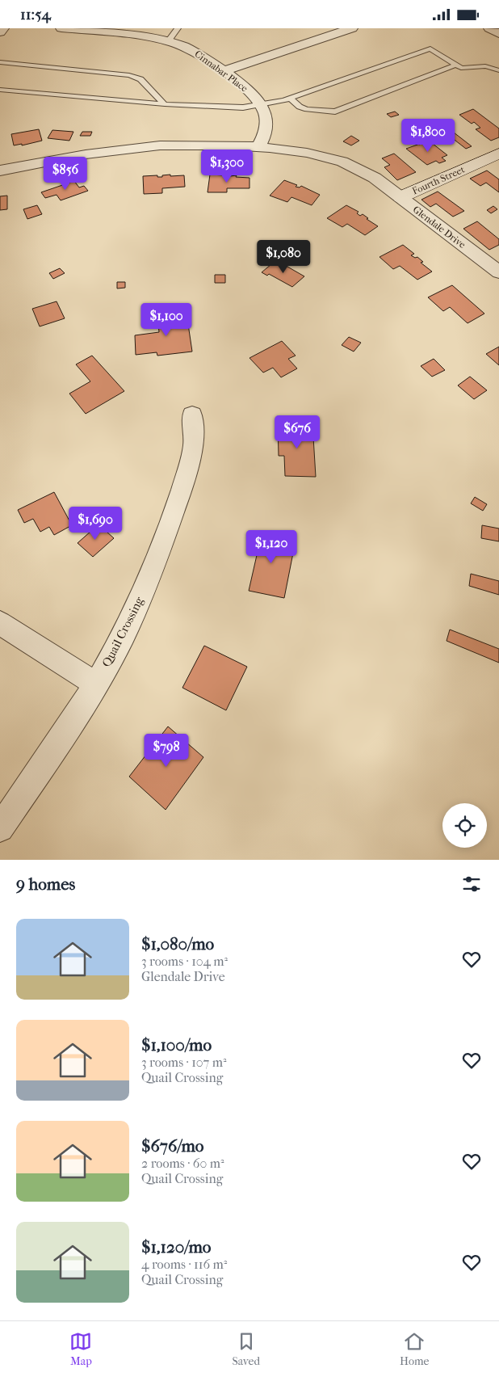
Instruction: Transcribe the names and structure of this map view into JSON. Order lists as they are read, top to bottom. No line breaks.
{"streets":{"street":["Cinnabar Place","Fourth Street","Glendale Drive","Quail Crossing"]},"crossings":[["Cinnabar Place","Glendale Drive"],["Fourth Street","Glendale Drive"]],"page":{"status":"11:54","price":["$1,800","$1,300","$856","$1,080","$1,100","$676","$1,690","$1,120","$798"],"heading":"9 homes","list":[{"name":"$1,080/mo","note":"3 rooms · 104 m² · Glendale Drive"},{"name":"$1,100/mo","note":"3 rooms · 107 m² · Quail Crossing"},{"name":"$676/mo","note":"2 rooms · 60 m² · Quail Crossing"},{"name":"$1,120/mo","note":"4 rooms · 116 m² · Quail Crossing"}],"tabs":["Map","Saved","Home"]}}
